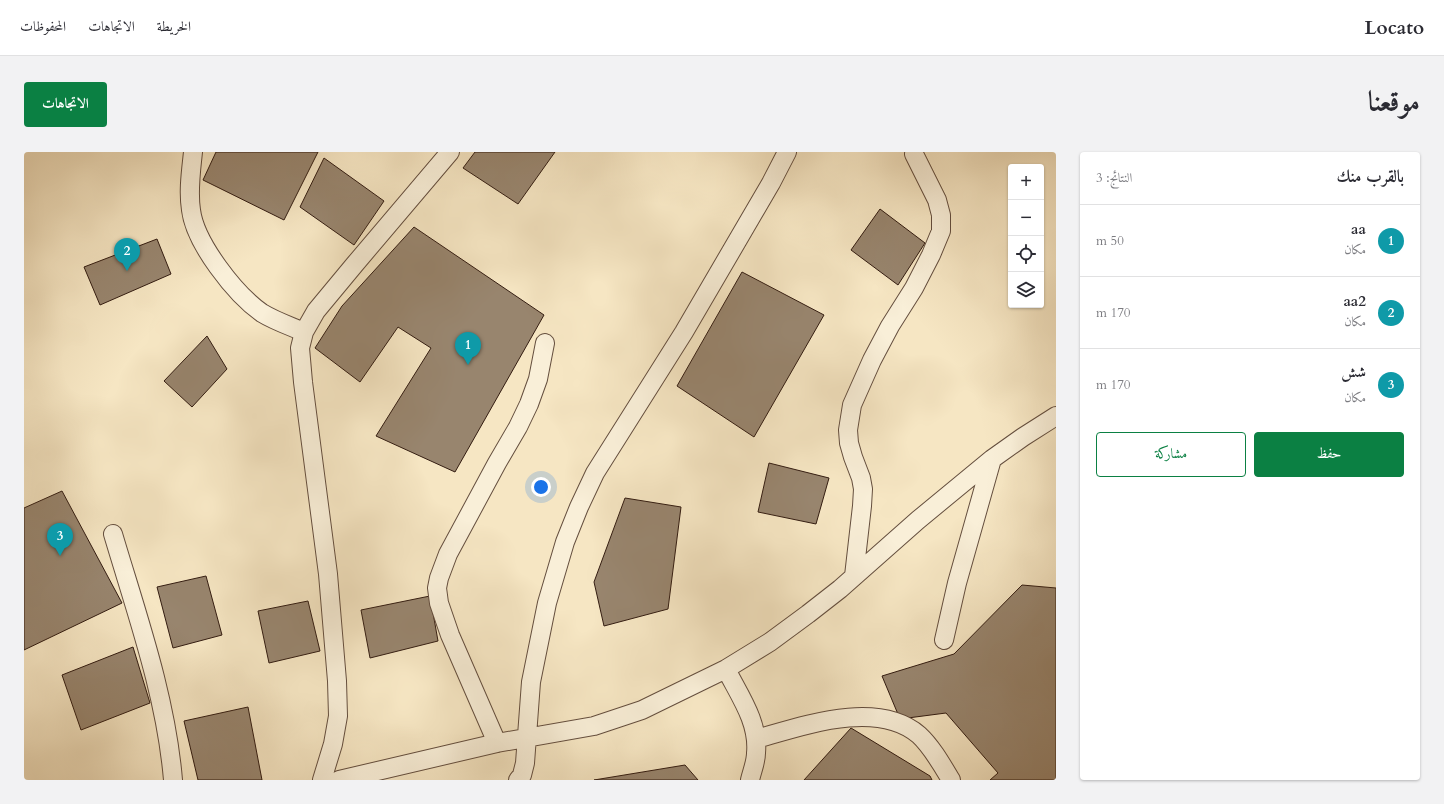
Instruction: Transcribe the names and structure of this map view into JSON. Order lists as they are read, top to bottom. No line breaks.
{"page":{"header":"Locato","nav":["الخريطة","الاتجاهات","المحفوظات"],"title":"موقعنا","buttons":["الاتجاهات",["حفظ","مشاركة"]],"heading":["بالقرب منك","النتائج: 3"],"map_buttons":["+","−"],"list":[{"mark":"1","name":"aa","note":"مكان","value":"50 m"},{"mark":"2","name":"aa2","note":"مكان","value":"170 m"},{"mark":"3","name":"شش","note":"مكان","value":"170 m"}],"pins":["2","1","3"]}}
